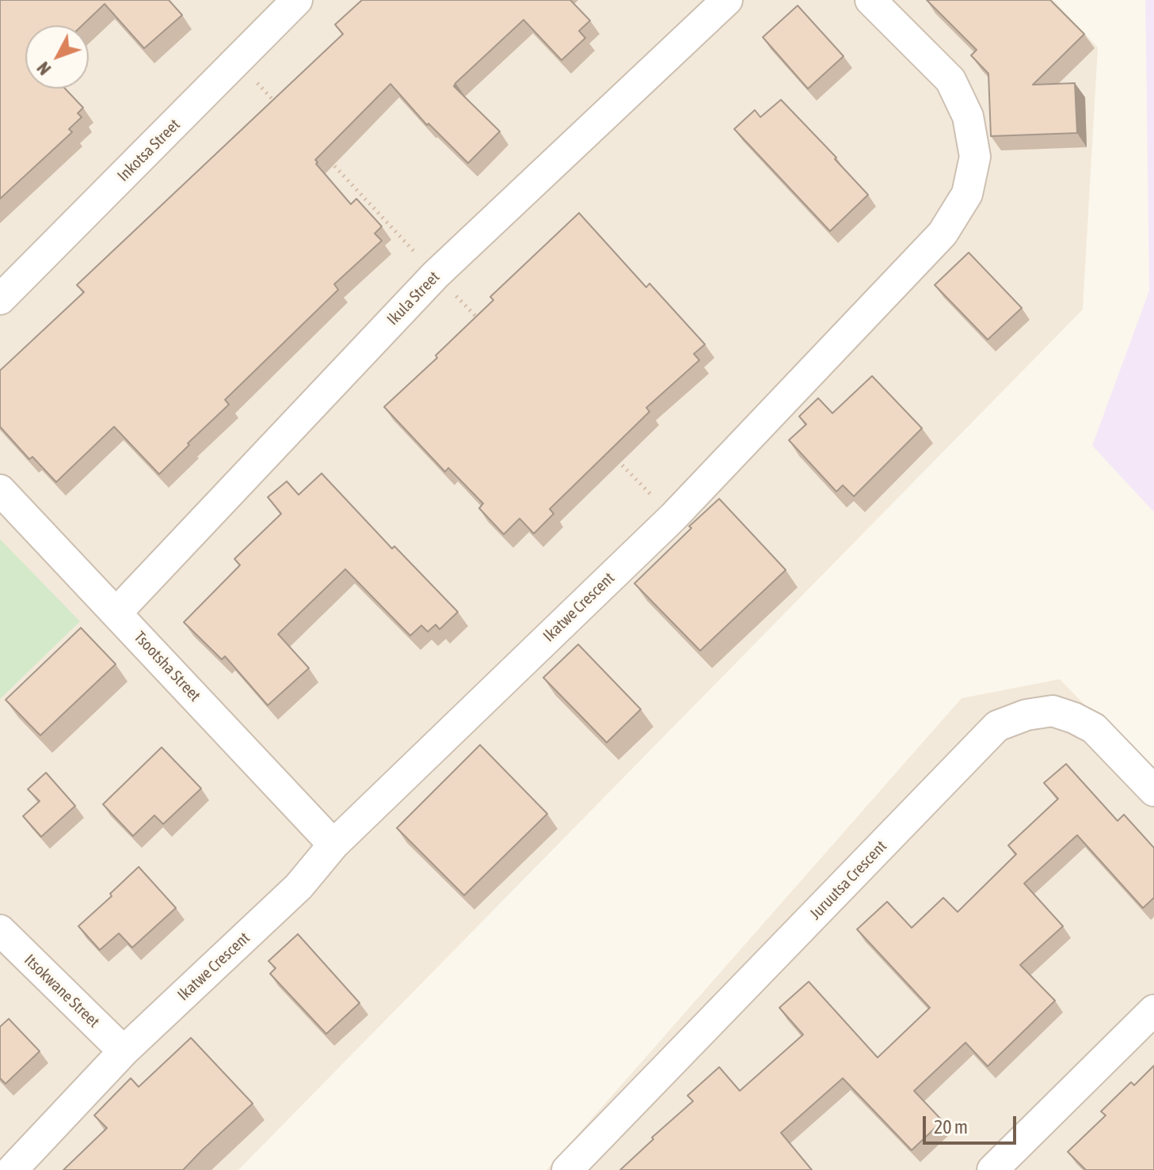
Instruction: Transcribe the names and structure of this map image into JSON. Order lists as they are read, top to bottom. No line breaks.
{"streets":{"street":["Inkotsa Street","Ikula Street","Ikatwe Crescent","Tsootsha Street","Juruutsa Crescent","Itsokwane Street"]},"crossings":[["Ikula Street","Tsootsha Street"],["Ikatwe Crescent","Tsootsha Street"],["Ikatwe Crescent","Itsokwane Street"]],"scale_bar":"20 m","north":"bottom left"}
